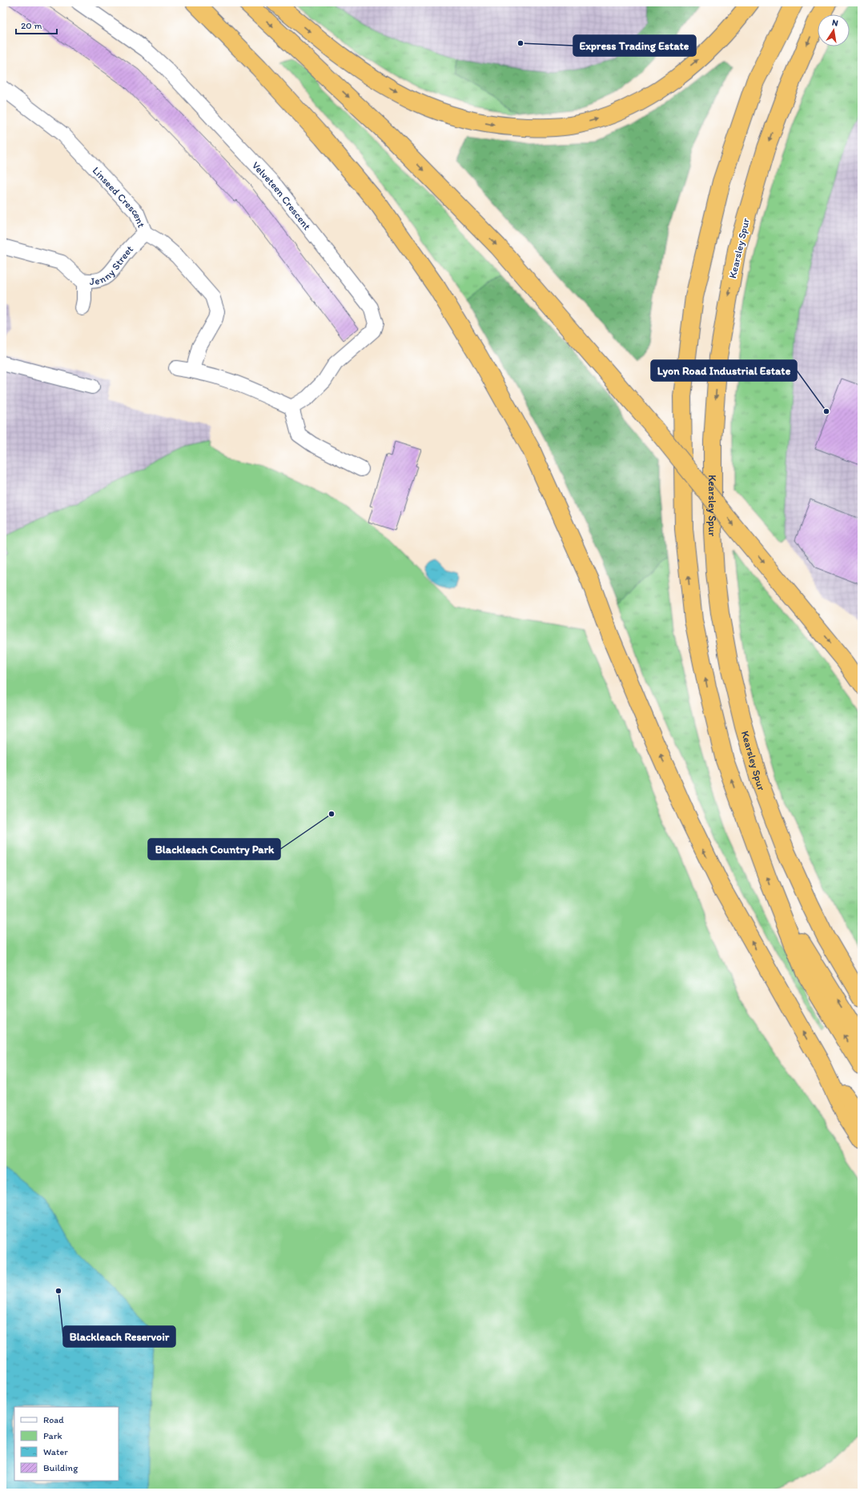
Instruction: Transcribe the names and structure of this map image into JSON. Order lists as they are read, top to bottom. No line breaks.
{"streets":{"highway":["Kearsley Spur"],"street":["Velveteen Crescent","Linseed Crescent","Jenny Street"]},"crossings":[["Linseed Crescent","Jenny Street"]],"places":["Express Trading Estate","Lyon Road Industrial Estate","Blackleach Country Park","Blackleach Reservoir"],"legend":["Road","Park","Water","Building"],"scale_bar":"20 m","north":"top"}
